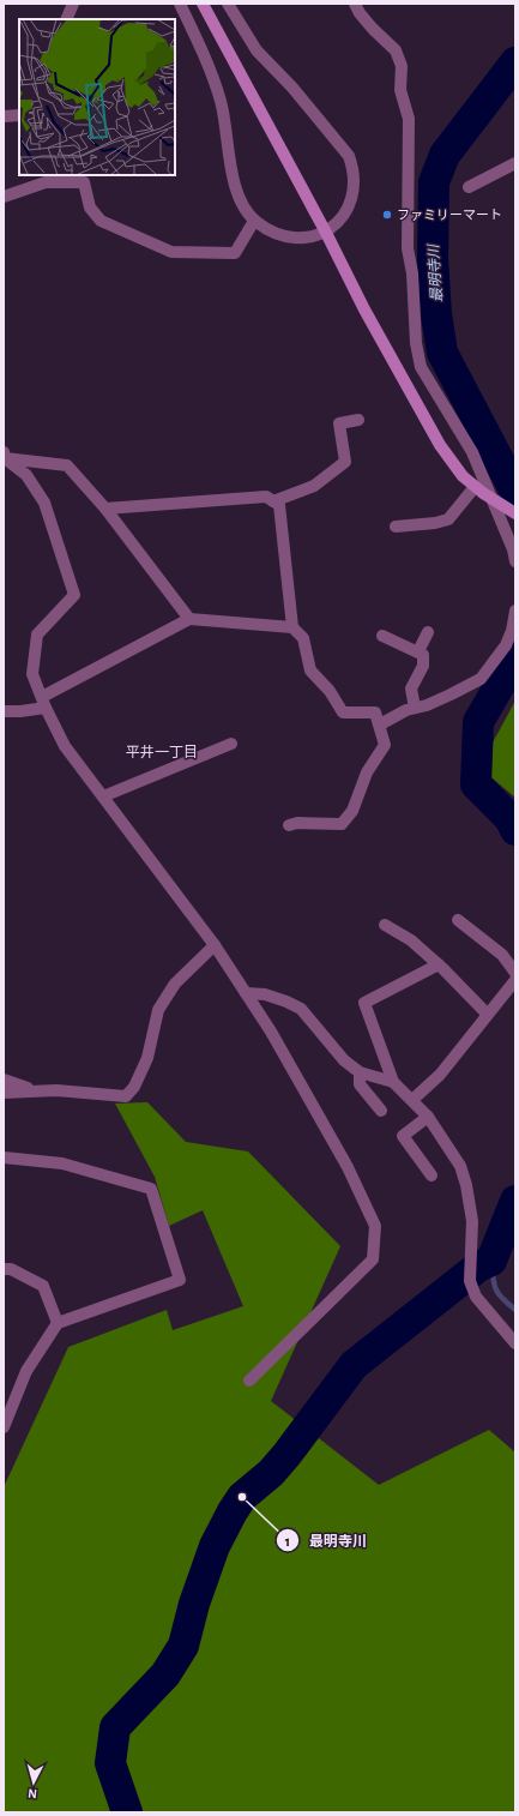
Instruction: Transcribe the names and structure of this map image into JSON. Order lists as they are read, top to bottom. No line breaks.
{"districts":["平井一丁目"],"water":["最明寺川"],"places":["ファミリーマート","最明寺川"],"north":"bottom"}
